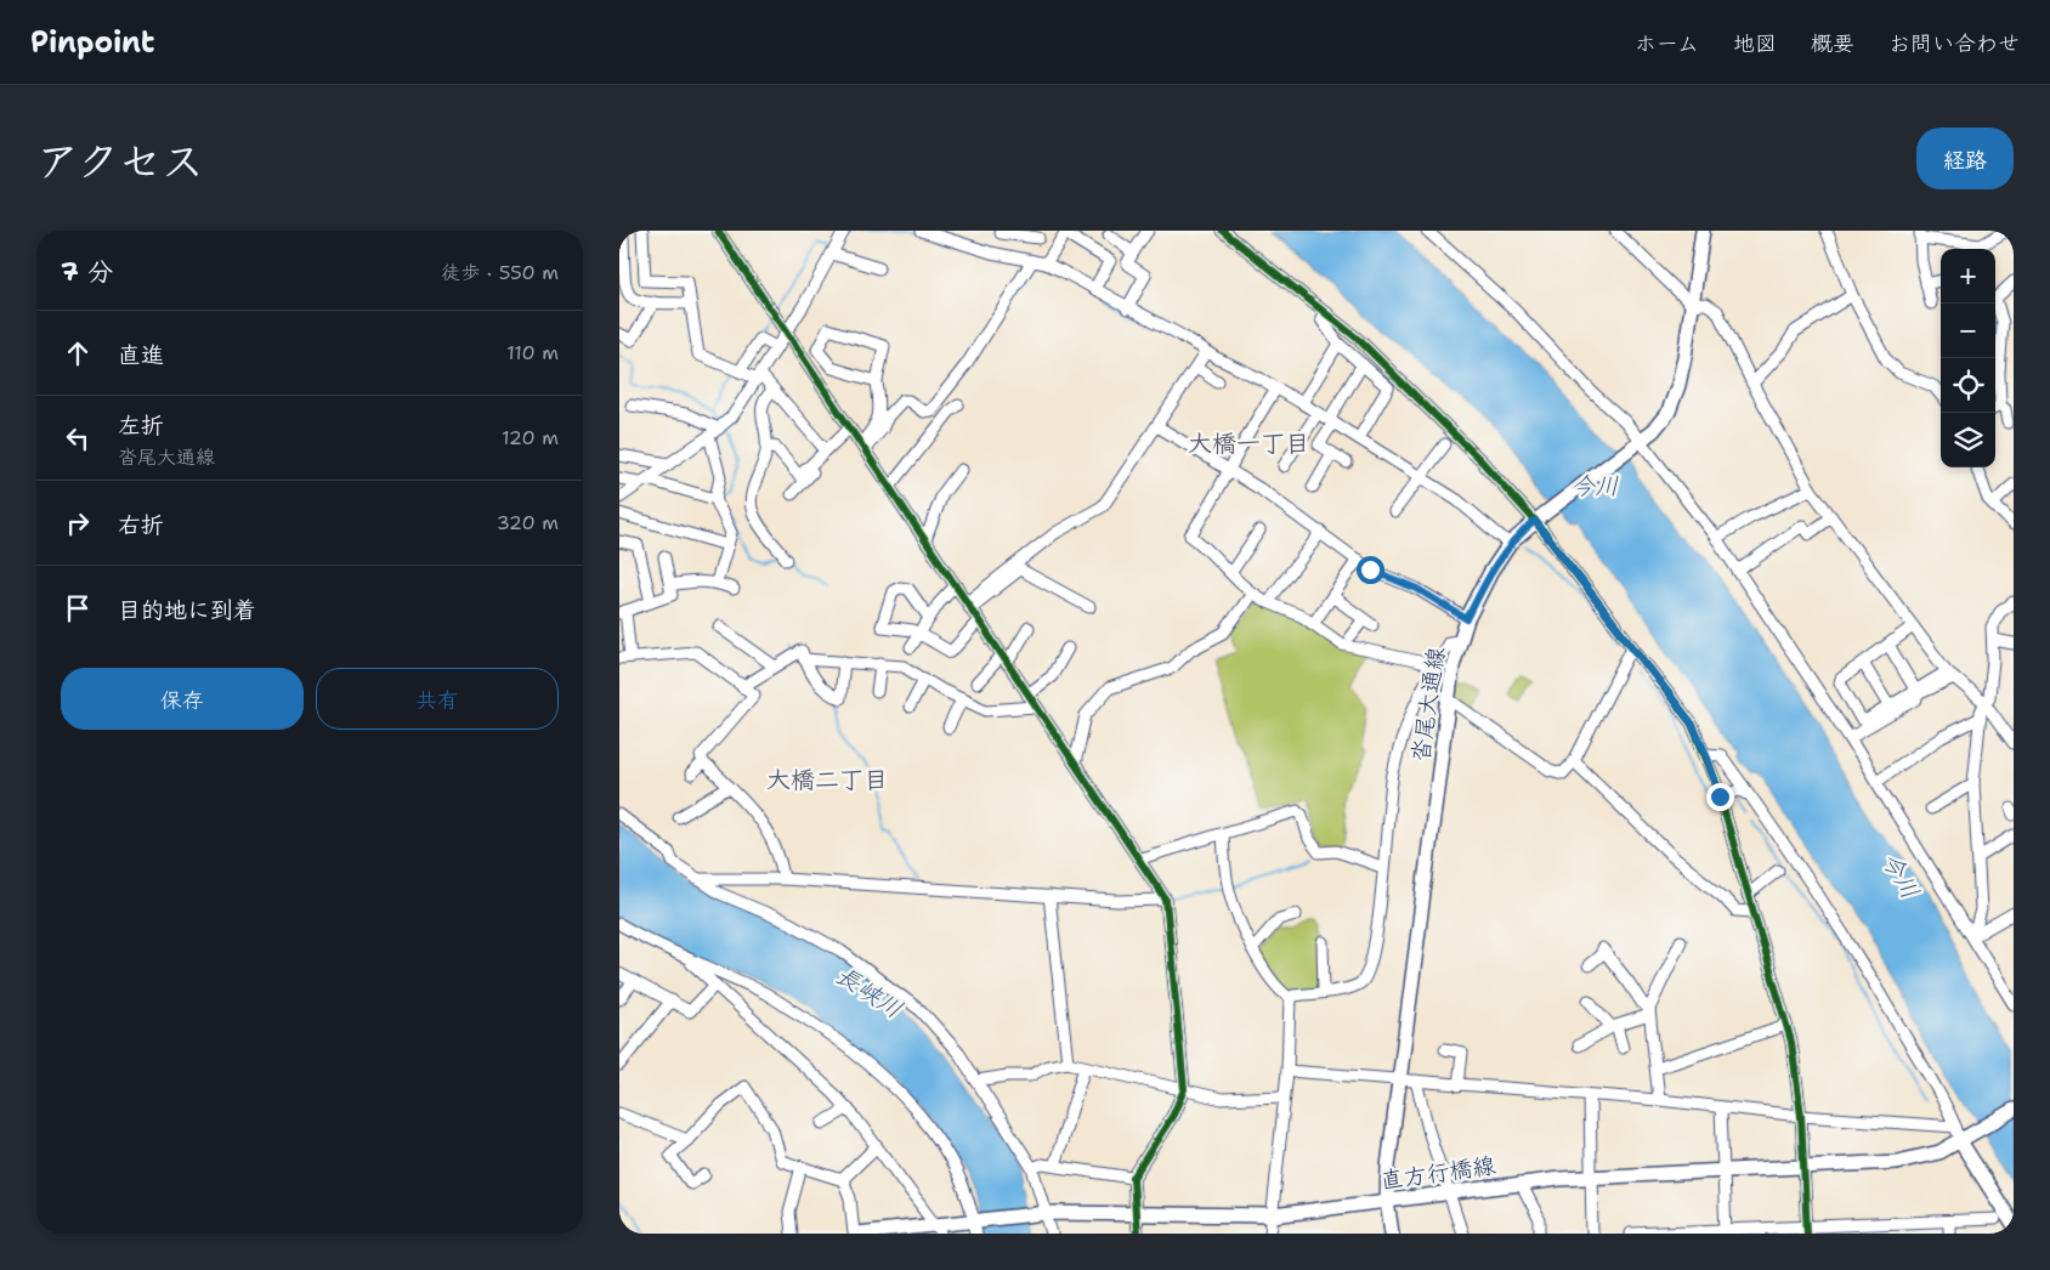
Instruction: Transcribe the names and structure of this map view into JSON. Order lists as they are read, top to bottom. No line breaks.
{"streets":{"main road":["沓尾大通線","直方行橋線"]},"crossings":[["沓尾大通線","直方行橋線"]],"districts":["大橋一丁目","大橋二丁目"],"water":["今川","長峡川"],"page":{"header":"Pinpoint","nav":["ホーム","地図","概要","お問い合わせ"],"title":"アクセス","buttons":["経路",["保存","共有"]],"heading":["7 分","徒歩 · 550 m"],"map_buttons":["+","−"],"list":[["直進","110 m"],["左折","沓尾大通線","120 m"],["右折","320 m"],"目的地に到着"]}}
